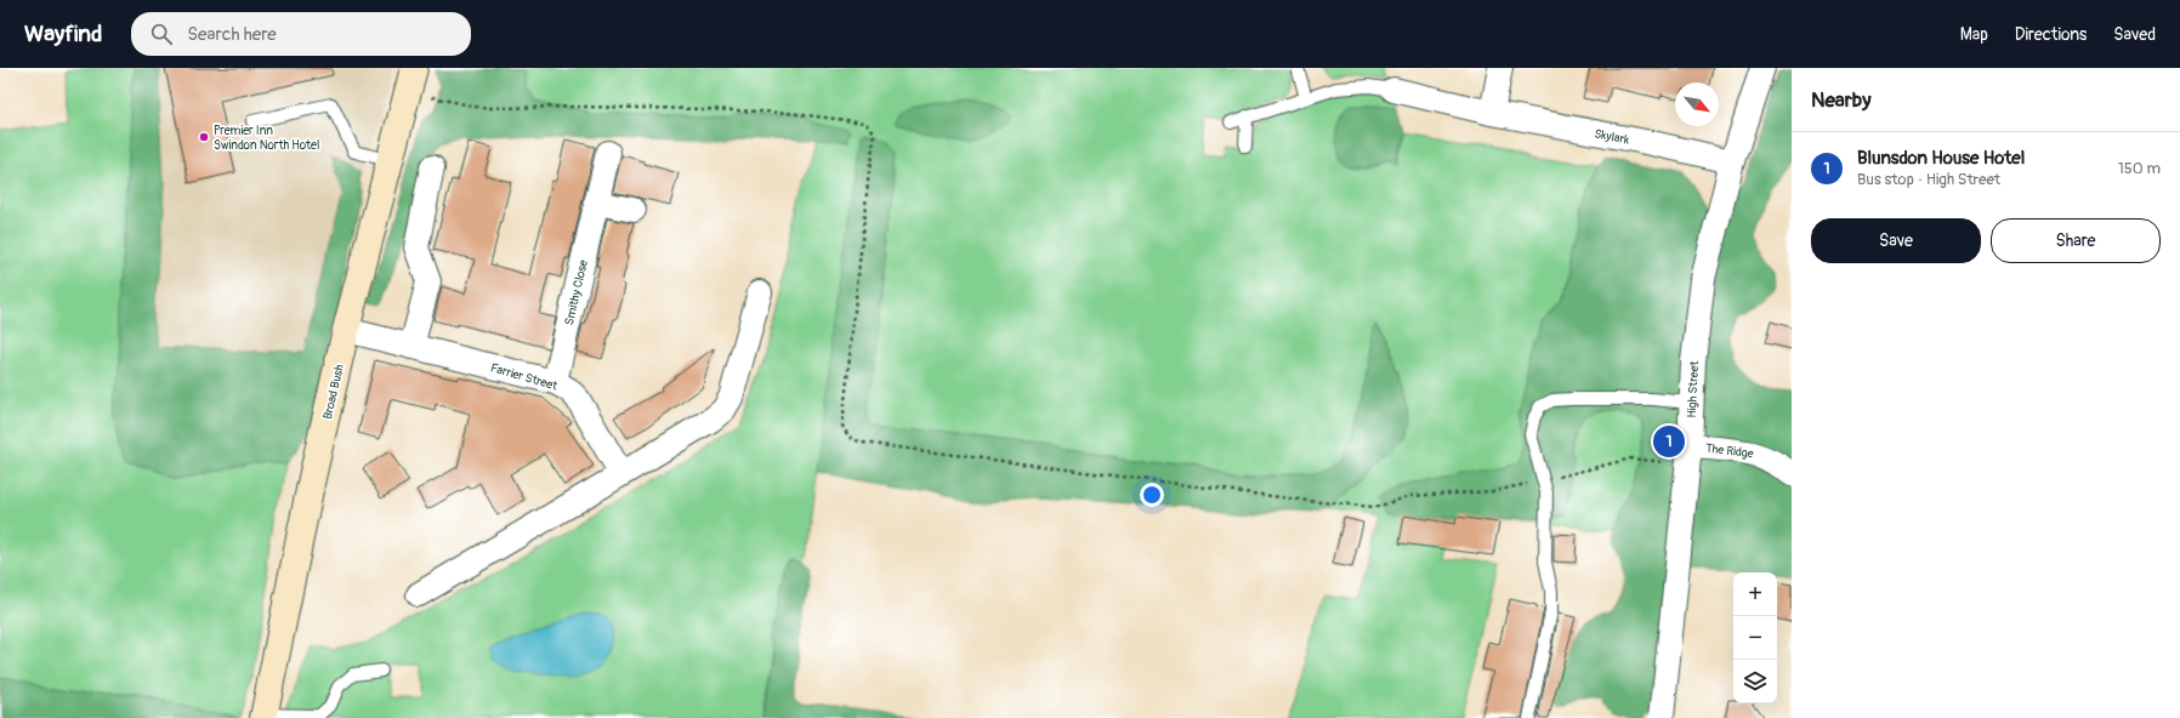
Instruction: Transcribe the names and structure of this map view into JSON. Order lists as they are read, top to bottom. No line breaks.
{"streets":{"main road":["Broad Bush"],"street":["Skylark","Smithy Close","Farrier Street","High Street","The Ridge"]},"crossings":[["Skylark","High Street"],["Smithy Close","Farrier Street"],["Farrier Street","Broad Bush"],["High Street","The Ridge"]],"places":["Premier Inn Swindon North Hotel"],"north":"bottom right","page":{"header":"Wayfind","search":"Search here","nav":["Map","Directions","Saved"],"heading":"Nearby","list":[{"mark":"1","name":"Blunsdon House Hotel","note":"Bus stop · High Street","value":"150 m"}],"buttons":["Save","Share"],"pins":"1","map_buttons":["+","−"]}}
